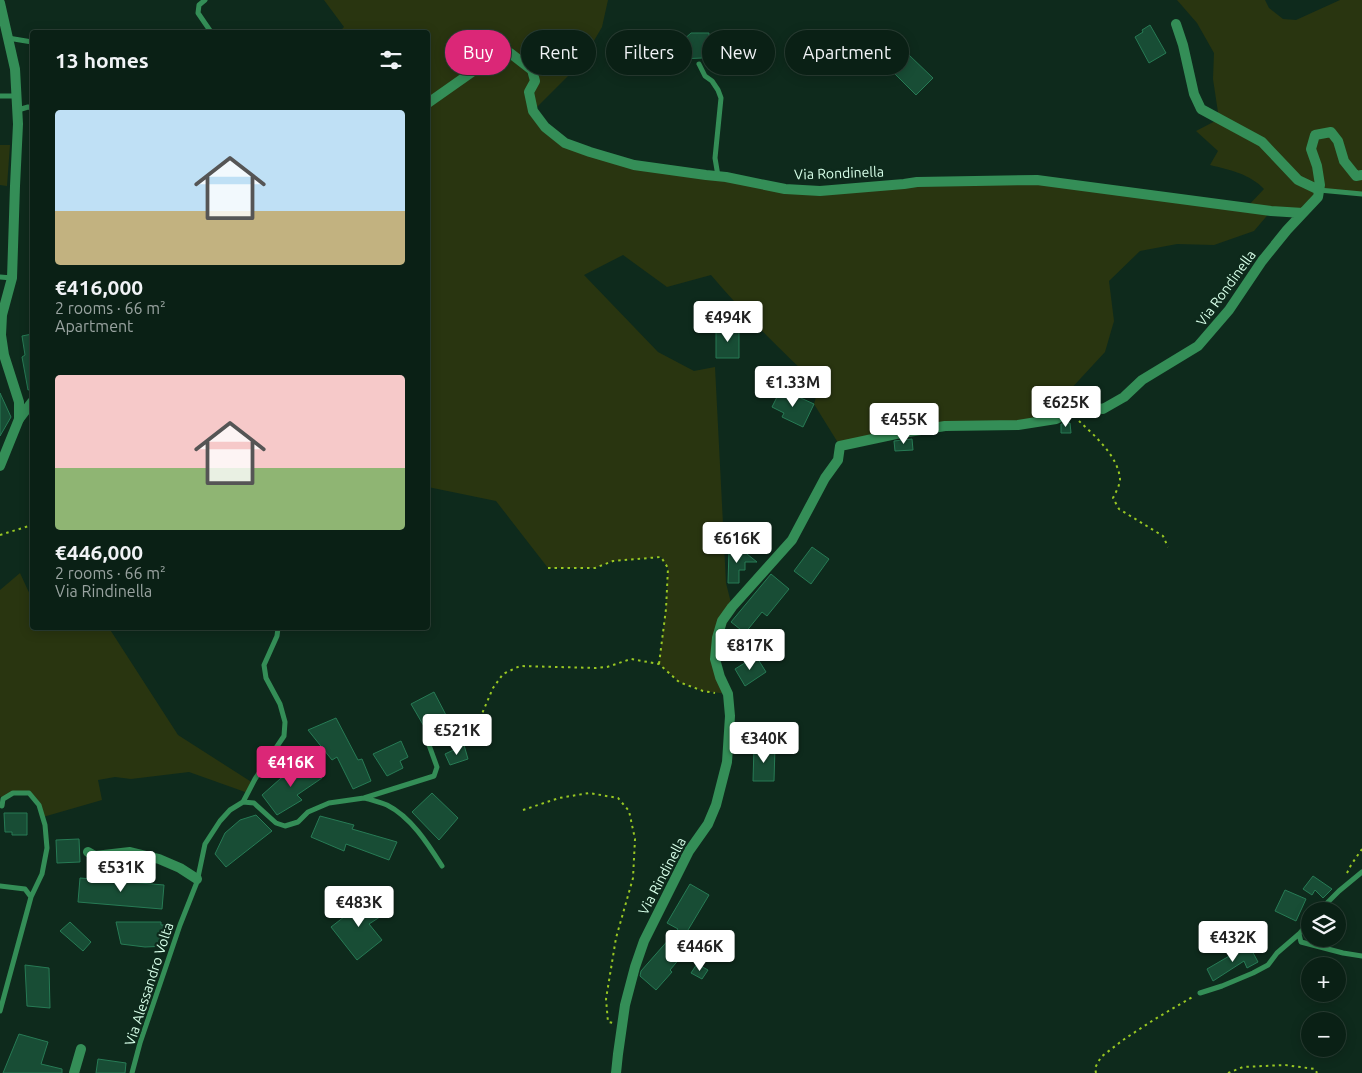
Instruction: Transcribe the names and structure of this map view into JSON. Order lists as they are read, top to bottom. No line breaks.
{"streets":{"street":["Via Rondinella","Via Rindinella"],"lane":["Via Alessandro Volta"]},"crossings":[["Via Rondinella","Via Rindinella"]],"page":{"chip":["Buy","Rent","Filters","New","Apartment"],"heading":"13 homes","list":[{"name":"€416,000","note":"2 rooms · 66 m² · Apartment"},{"name":"€446,000","note":"2 rooms · 66 m² · Via Rindinella"}],"price":["€494K","€1.33M","€625K","€455K","€616K","€817K","€521K","€340K","€416K","€531K","€483K","€432K","€446K"],"map_buttons":["+","−"]}}
